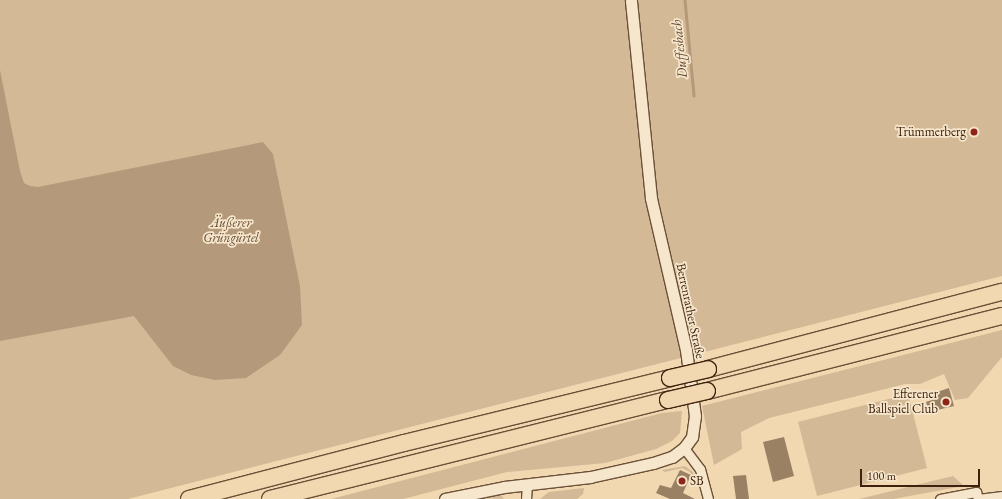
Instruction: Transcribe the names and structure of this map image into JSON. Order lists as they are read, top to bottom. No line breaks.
{"streets":{"street":["Berrenrather Straße"]},"water":["Duffesbach"],"parks":["Äußerer Grüngürtel"],"places":["Trümmerberg","Efferener Ballspiel Club","SB"],"scale_bar":"100 m"}
